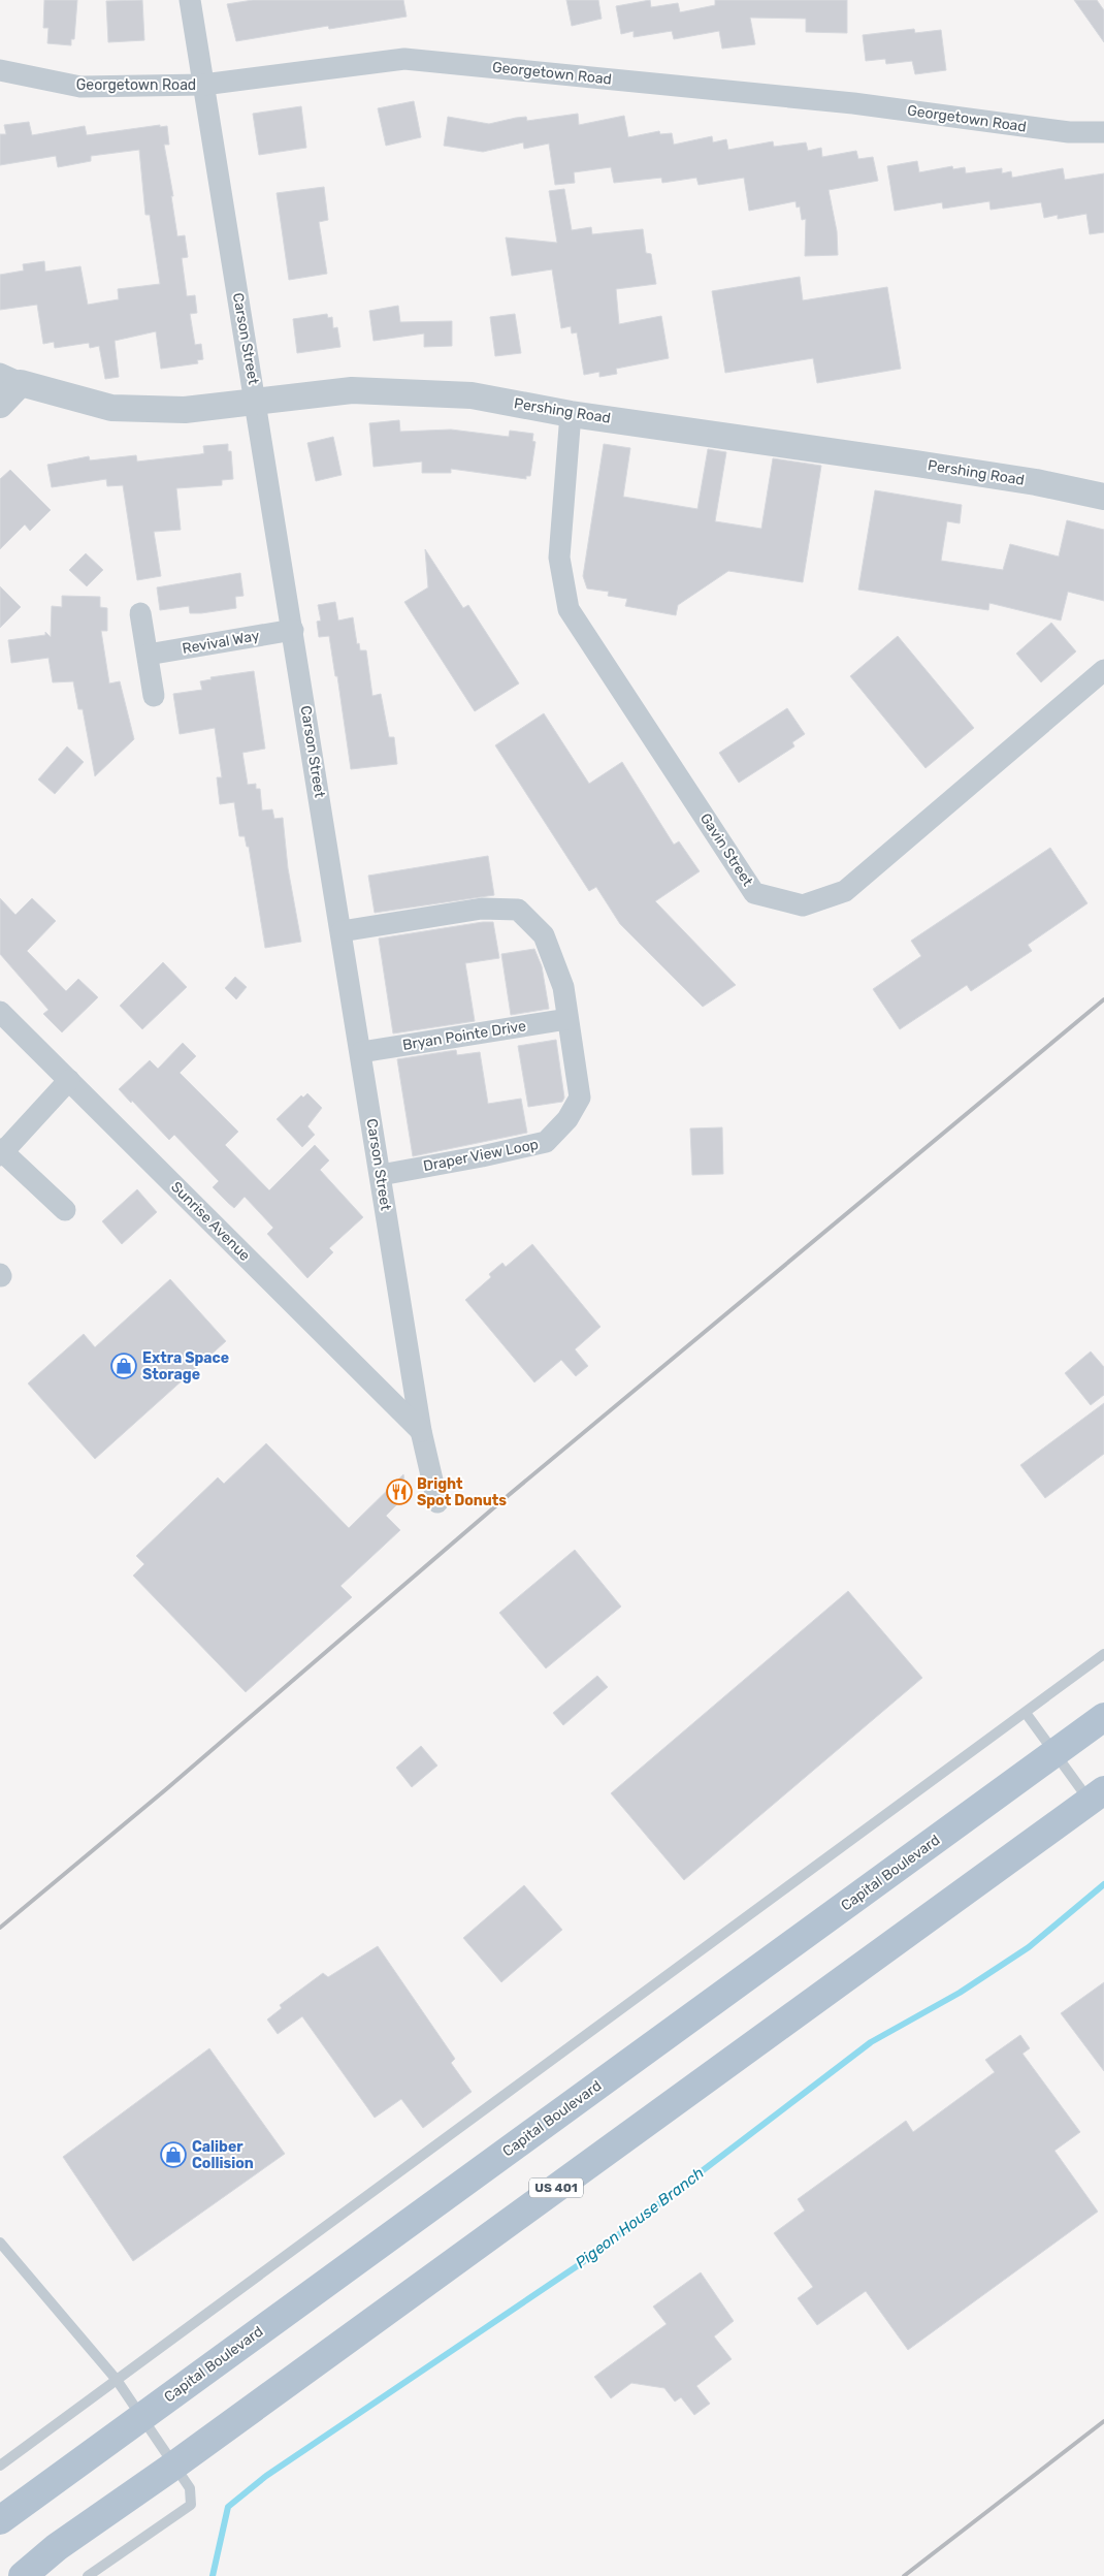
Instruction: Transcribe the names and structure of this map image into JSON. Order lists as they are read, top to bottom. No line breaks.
{"streets":{"main road":["Capital Boulevard","US 401"],"street":["Georgetown Road","Carson Street","Pershing Road","Revival Way","Gavin Street","Bryan Pointe Drive","Draper View Loop","Sunrise Avenue"]},"crossings":[["Georgetown Road","Carson Street"],["Carson Street","Pershing Road"],["Carson Street","Revival Way"],["Carson Street","Bryan Pointe Drive"],["Carson Street","Draper View Loop"],["Carson Street","Sunrise Avenue"],["Pershing Road","Gavin Street"],["Bryan Pointe Drive","Draper View Loop"]],"water":["Pigeon House Branch"],"places":{"shop":["Extra Space Storage","Caliber Collision"],"restaurant":["Bright Spot Donuts"]}}
